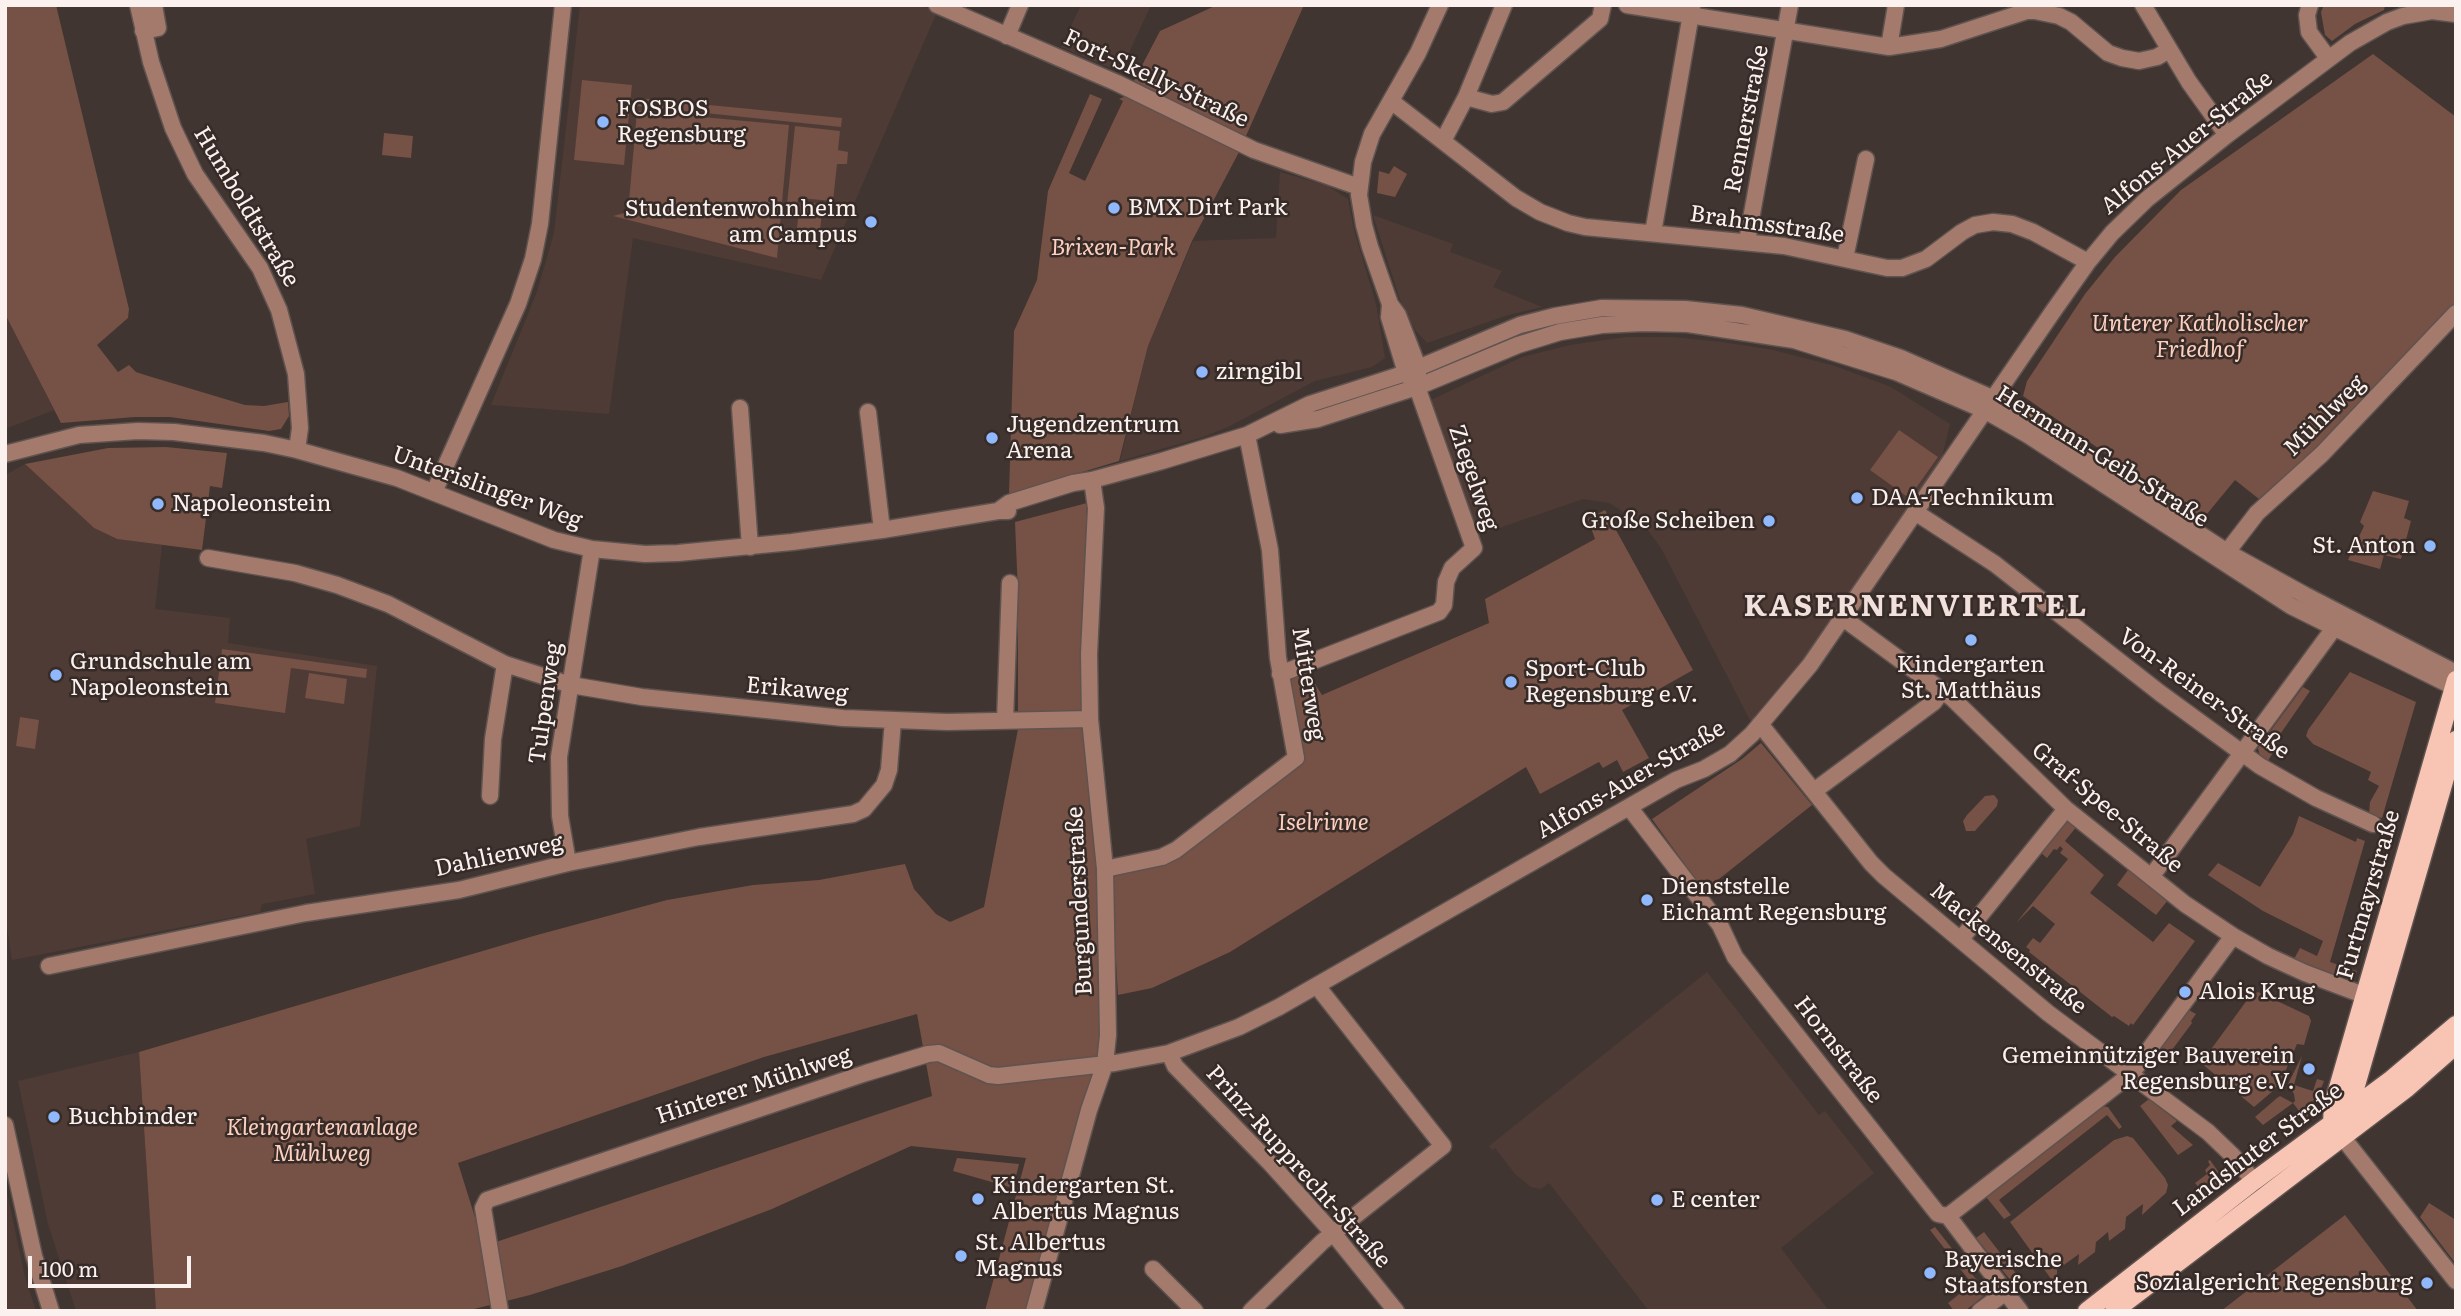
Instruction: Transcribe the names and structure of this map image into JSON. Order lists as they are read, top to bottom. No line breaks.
{"streets":{"main road":["Furtmayrstraße","Landshuter Straße"],"street":["Fort-Skelly-Straße","Rennerstraße","Alfons-Auer-Straße","Humboldtstraße","Brahmsstraße","Mühlweg","Hermann-Geib-Straße","Ziegelweg","Unterislinger Weg","Mitterweg","Erikaweg","Von-Reiner-Straße","Tulpenweg","Graf-Spee-Straße","Dahlienweg","Burgunderstraße","Mackensenstraße","Hornstraße","Hinterer Mühlweg","Prinz-Rupprecht-Straße"]},"crossings":[["Rennerstraße","Brahmsstraße"],["Alfons-Auer-Straße","Brahmsstraße"],["Alfons-Auer-Straße","Hermann-Geib-Straße"],["Alfons-Auer-Straße","Von-Reiner-Straße"],["Alfons-Auer-Straße","Graf-Spee-Straße"],["Alfons-Auer-Straße","Burgunderstraße"],["Alfons-Auer-Straße","Mackensenstraße"],["Alfons-Auer-Straße","Hornstraße"],["Alfons-Auer-Straße","Hinterer Mühlweg"],["Alfons-Auer-Straße","Prinz-Rupprecht-Straße"],["Humboldtstraße","Unterislinger Weg"],["Mühlweg","Hermann-Geib-Straße"],["Hermann-Geib-Straße","Ziegelweg"],["Hermann-Geib-Straße","Unterislinger Weg"],["Hermann-Geib-Straße","Mitterweg"],["Hermann-Geib-Straße","Furtmayrstraße"],["Hermann-Geib-Straße","Burgunderstraße"],["Ziegelweg","Mitterweg"],["Unterislinger Weg","Tulpenweg"],["Unterislinger Weg","Burgunderstraße"],["Mitterweg","Burgunderstraße"],["Erikaweg","Tulpenweg"],["Erikaweg","Dahlienweg"],["Erikaweg","Burgunderstraße"],["Tulpenweg","Dahlienweg"],["Graf-Spee-Straße","Furtmayrstraße"],["Furtmayrstraße","Landshuter Straße"],["Burgunderstraße","Hinterer Mühlweg"],["Mackensenstraße","Landshuter Straße"]],"districts":["KASERNENVIERTEL"],"parks":["Brixen-Park","Unterer Katholischer Friedhof","Iselrinne","Kleingartenanlage Mühlweg"],"places":["FOSBOS Regensburg","BMX Dirt Park","Studentenwohnheim am Campus","zirngibl","Jugendzentrum Arena","DAA-Technikum","Napoleonstein","Große Scheiben","St. Anton","Kindergarten St. Matthäus","Grundschule am Napoleonstein","Sport-Club Regensburg e.V.","Dienststelle Eichamt Regensburg","Alois Krug","Gemeinnütziger Bauverein Regensburg e.V.","Buchbinder","Kindergarten St. Albertus Magnus","E center","St. Albertus Magnus","Bayerische Staatsforsten","Sozialgericht Regensburg"],"scale_bar":"100 m"}
